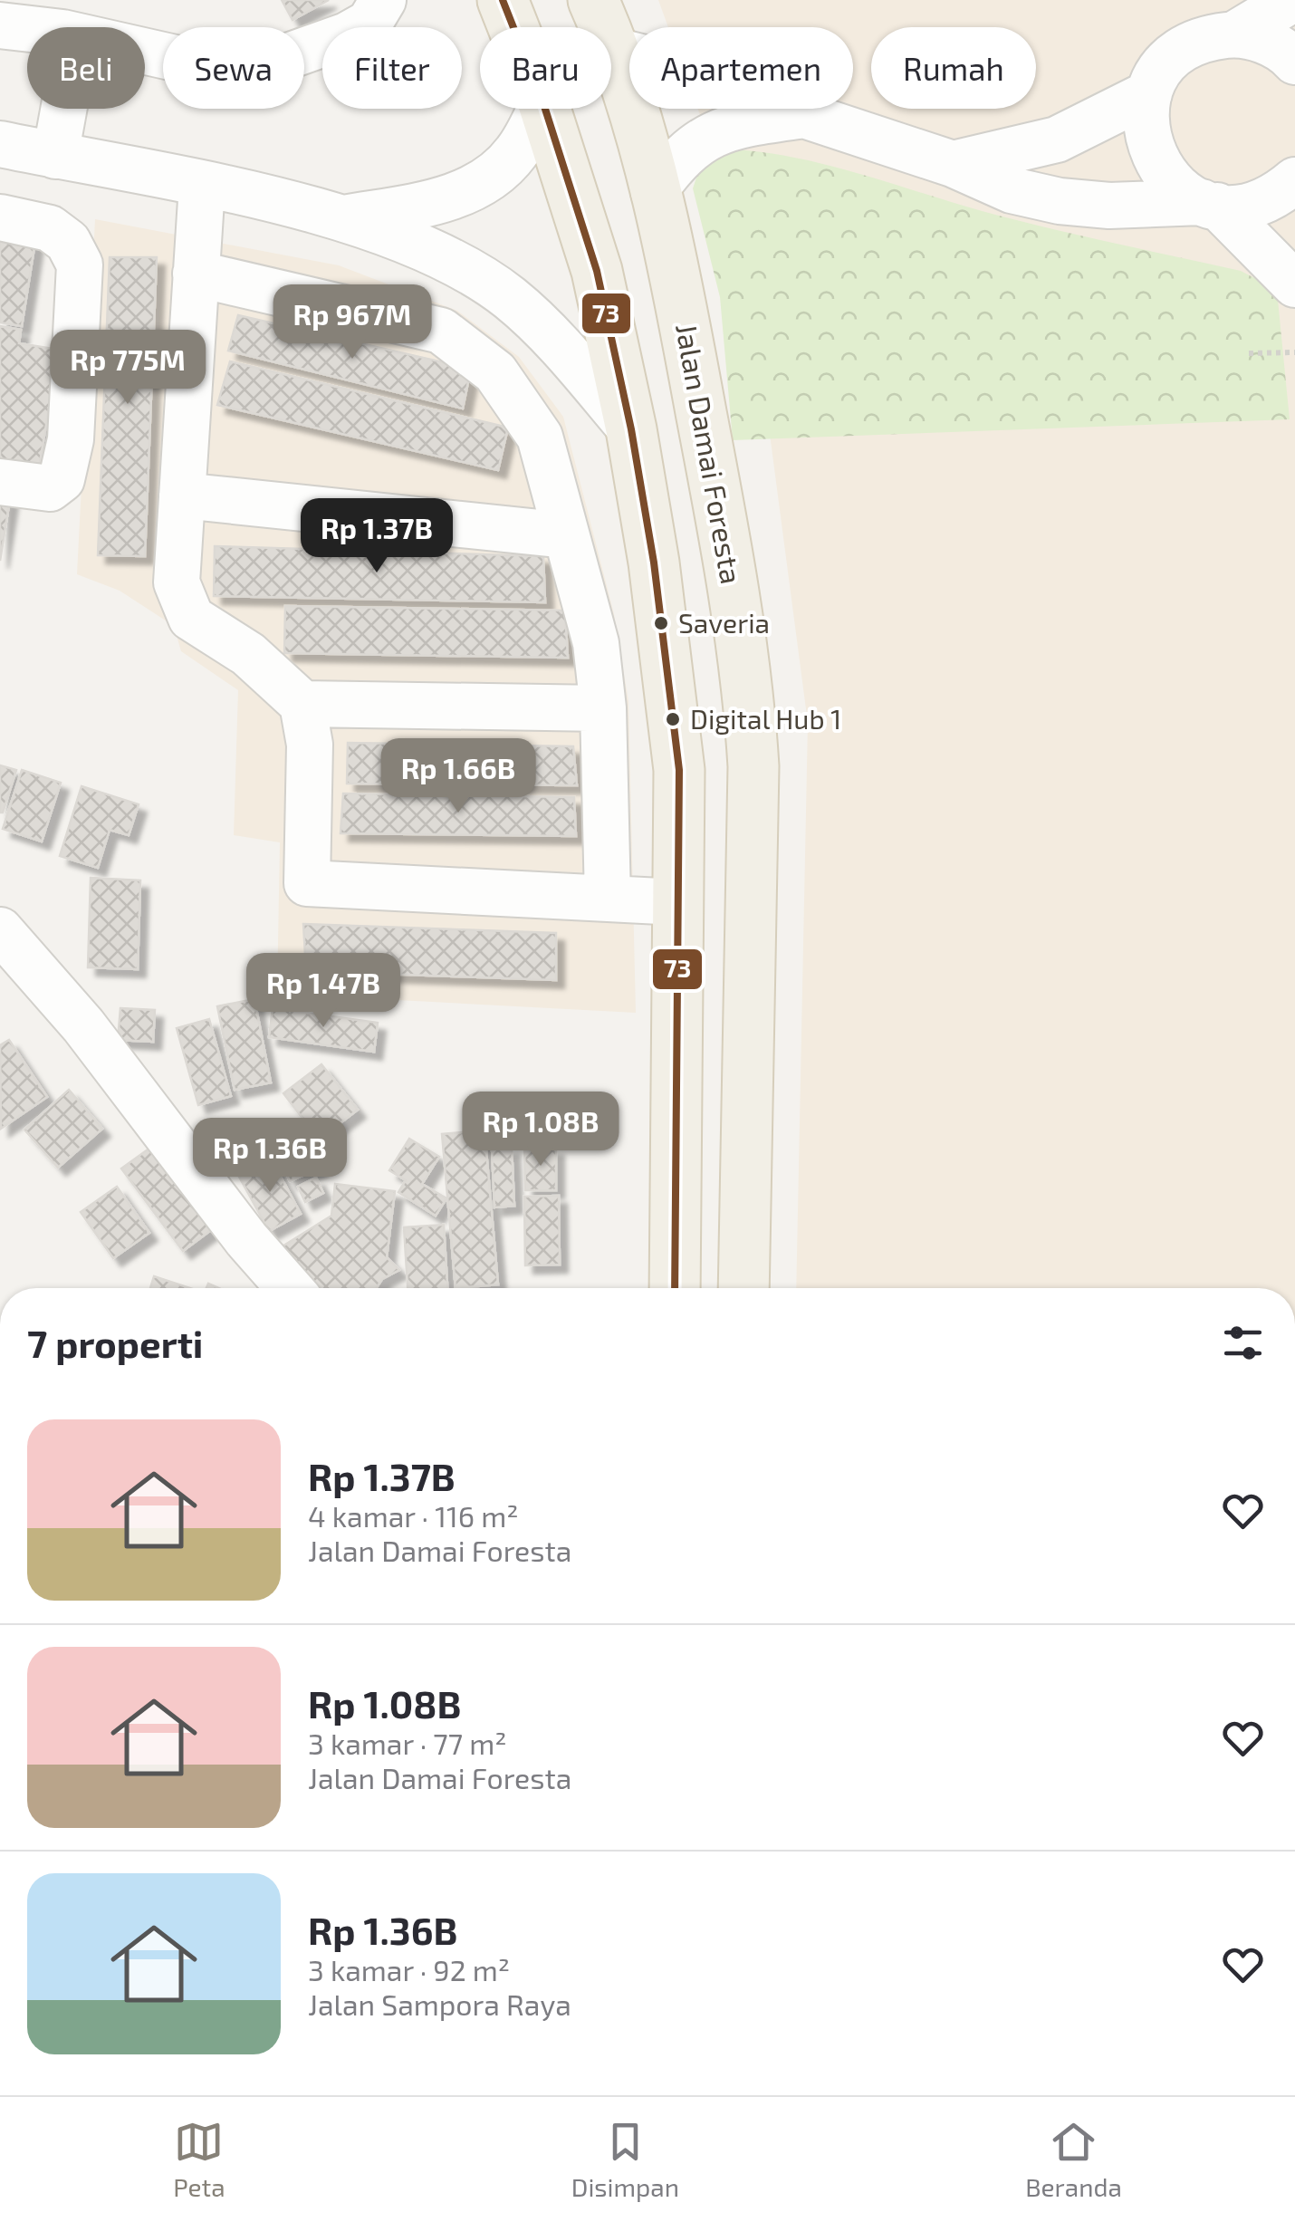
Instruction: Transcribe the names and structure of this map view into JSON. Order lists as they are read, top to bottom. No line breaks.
{"streets":{"main road":["Jalan Damai Foresta"]},"places":["Saveria","Digital Hub 1"],"lines":["transit line 73"],"page":{"chip":["Beli","Sewa","Filter","Baru","Apartemen","Rumah"],"price":["Rp 967M","Rp 775M","Rp 1.37B","Rp 1.66B","Rp 1.47B","Rp 1.08B","Rp 1.36B"],"heading":"7 properti","list":[{"name":"Rp 1.37B","note":"4 kamar · 116 m² · Jalan Damai Foresta"},{"name":"Rp 1.08B","note":"3 kamar · 77 m² · Jalan Damai Foresta"},{"name":"Rp 1.36B","note":"3 kamar · 92 m² · Jalan Sampora Raya"}],"tabs":["Peta","Disimpan","Beranda"]}}
